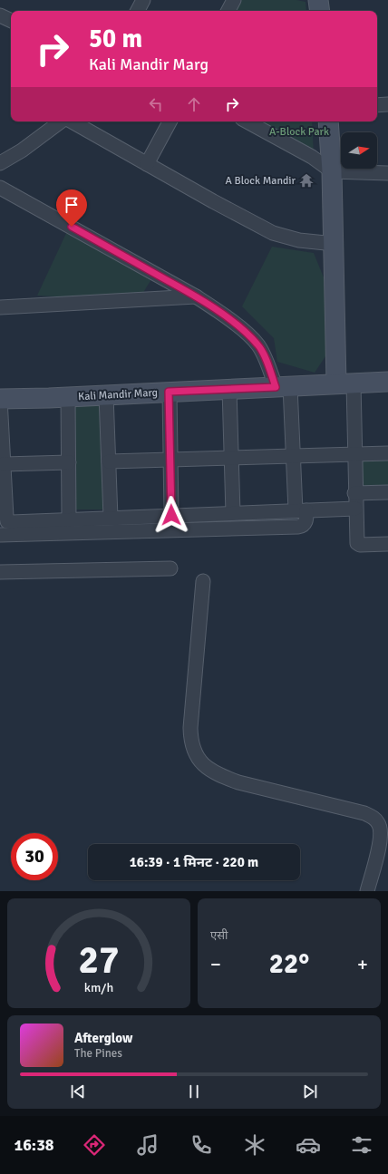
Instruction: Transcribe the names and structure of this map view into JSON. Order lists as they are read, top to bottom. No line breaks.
{"streets":{"street":["Kali Mandir Marg"]},"parks":["A-Block Park"],"places":{"temple":["A Block Mandir"]},"north":"right","page":{"turn":["50 m","Kali Mandir Marg"],"limit":"30","trip":"16:39 · 1 मिनट · 220 m","tile":"एसी","heat":["−","22°","+"],"song":["Afterglow","The Pines"],"tabs":"16:38","gauge":["27","km/h"]}}
